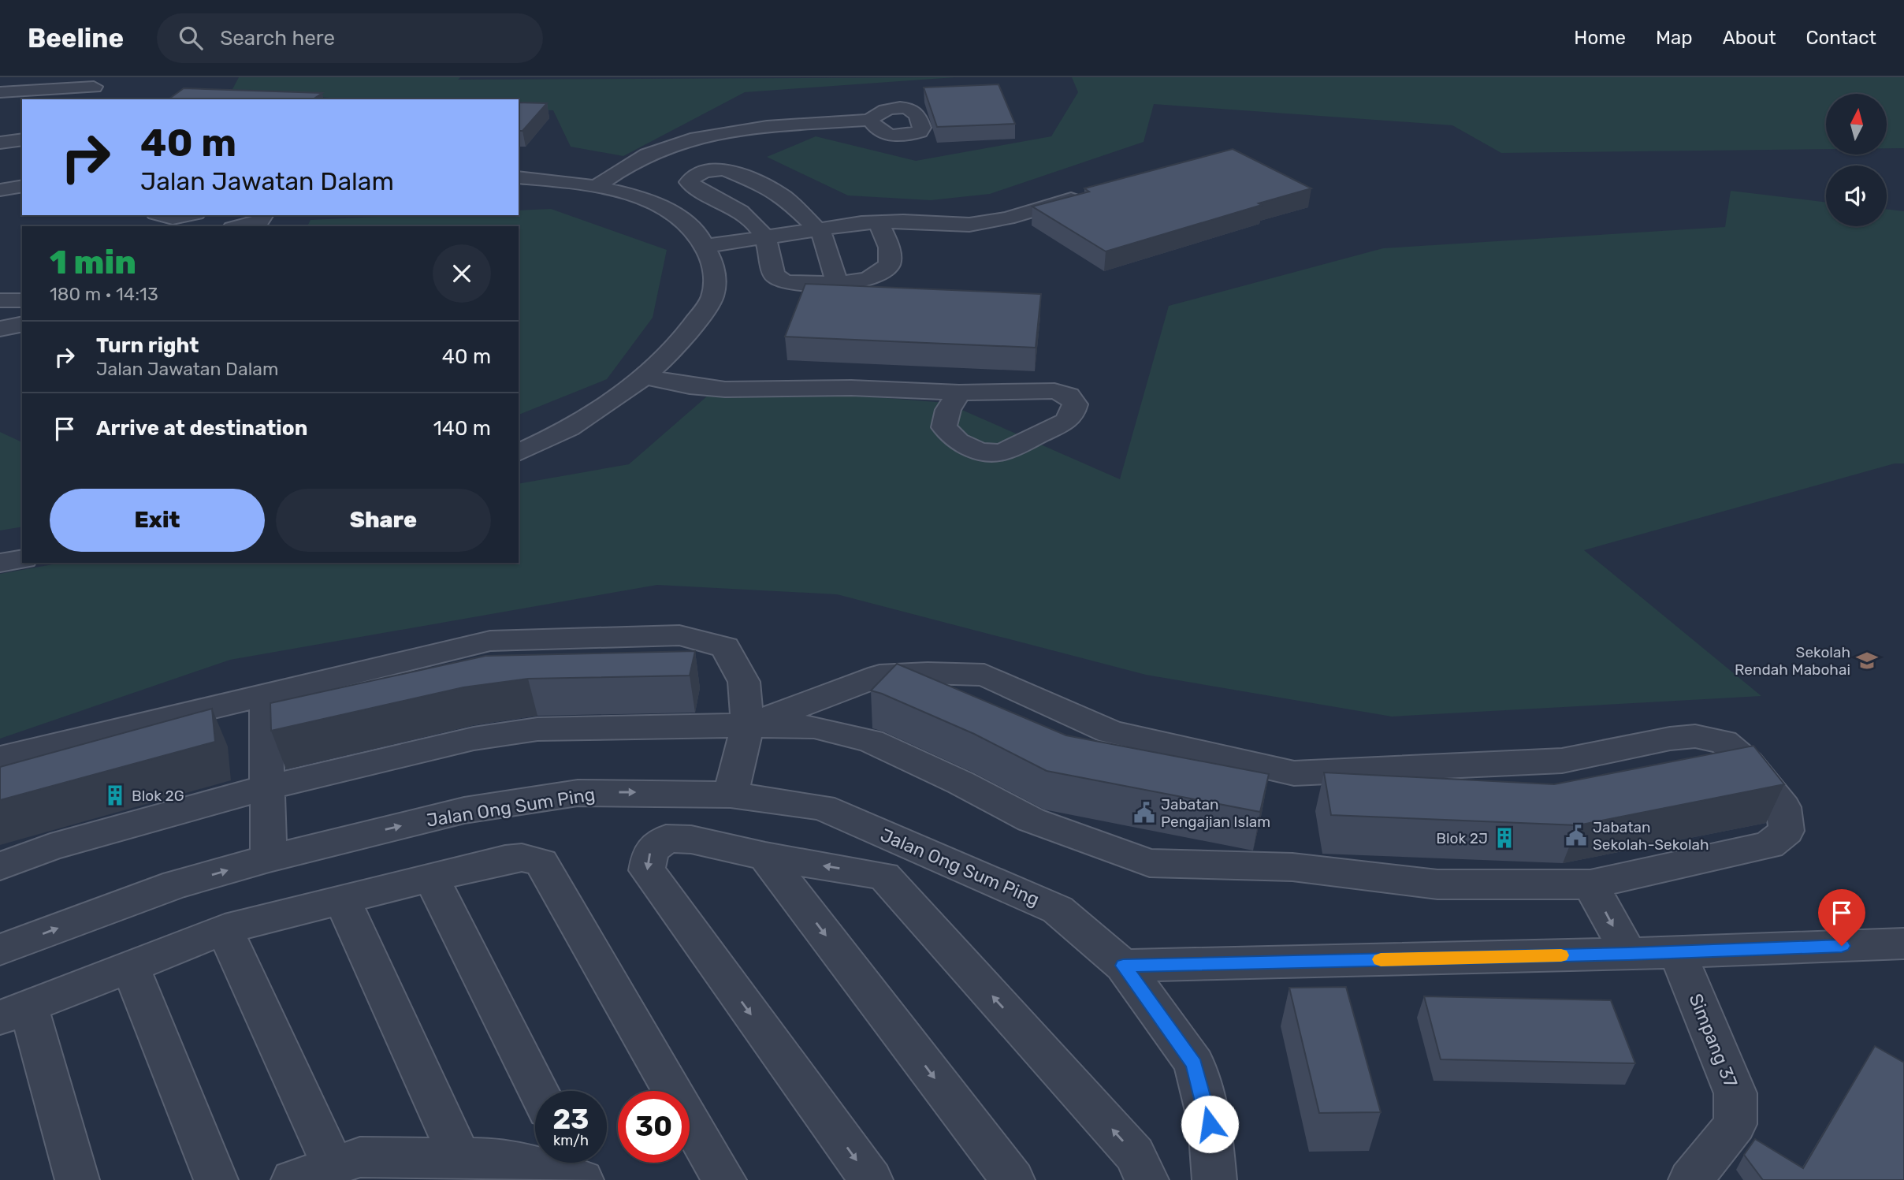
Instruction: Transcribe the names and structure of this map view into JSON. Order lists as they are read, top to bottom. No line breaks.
{"streets":{"street":["Jalan Ong Sum Ping","Simpang 37"]},"places":{"school or university":["Sekolah Rendah Mabohai"],"building":["Blok 2G","Blok 2J"],"public building":["Jabatan Pengajian Islam","Jabatan Sekolah-Sekolah"]},"north":"top","page":{"header":"Beeline","search":"Search here","nav":["Home","Map","About","Contact"],"turn":["40 m","Jalan Jawatan Dalam"],"heading":["1 min","180 m · 14:13"],"list":[{"name":"Turn right","note":"Jalan Jawatan Dalam","value":"40 m"},{"name":"Arrive at destination","value":"140 m"}],"buttons":["Exit","Share"],"speed":"23 km/h","limit":"30"}}
